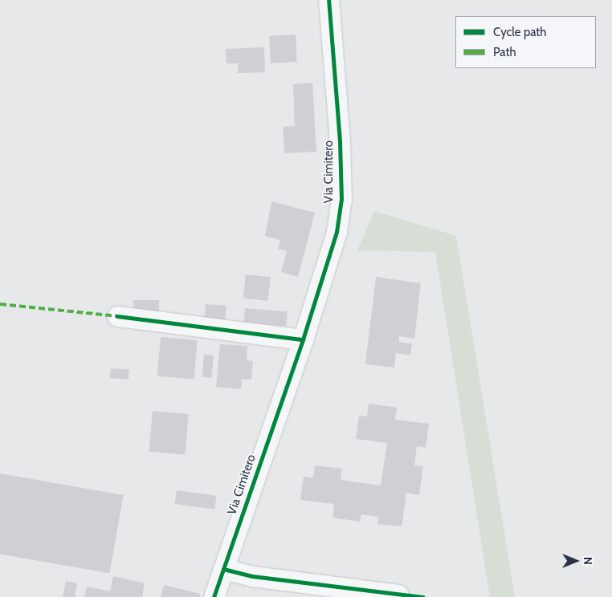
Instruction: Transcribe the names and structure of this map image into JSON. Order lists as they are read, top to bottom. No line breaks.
{"streets":{"street":["Via Cimitero"]},"legend":["Cycle path","Path"],"north":"right"}
